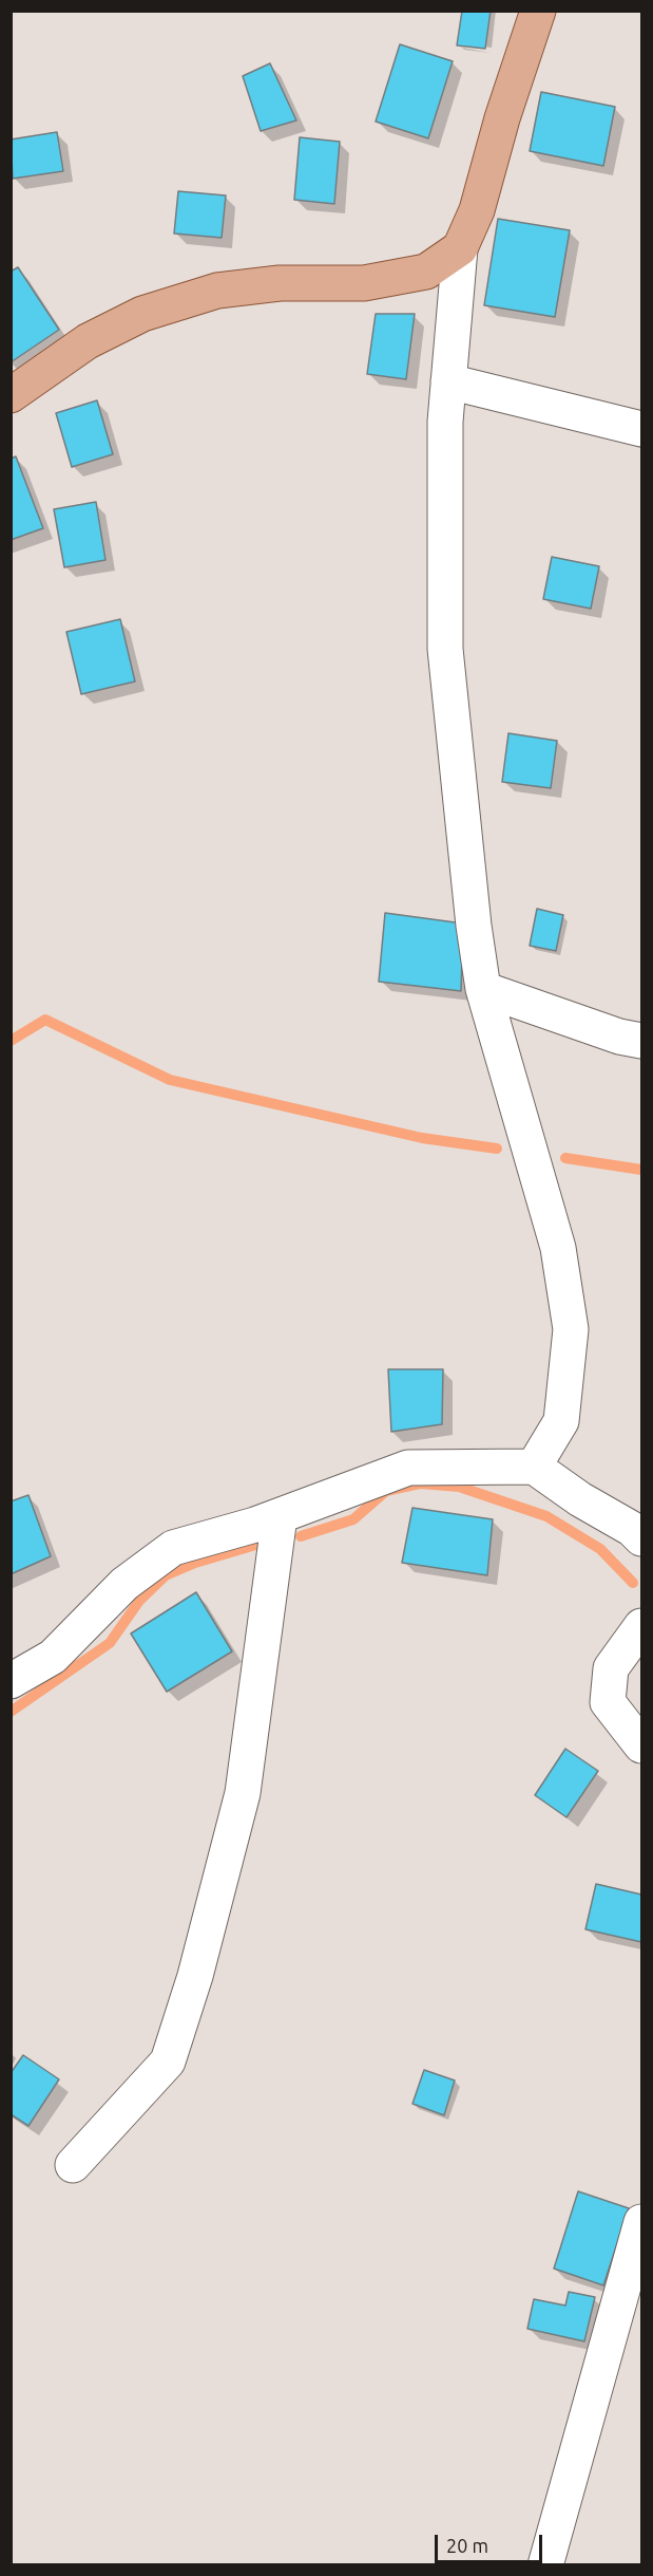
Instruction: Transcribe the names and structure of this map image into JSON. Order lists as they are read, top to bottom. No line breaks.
{"scale_bar":"20 m"}
